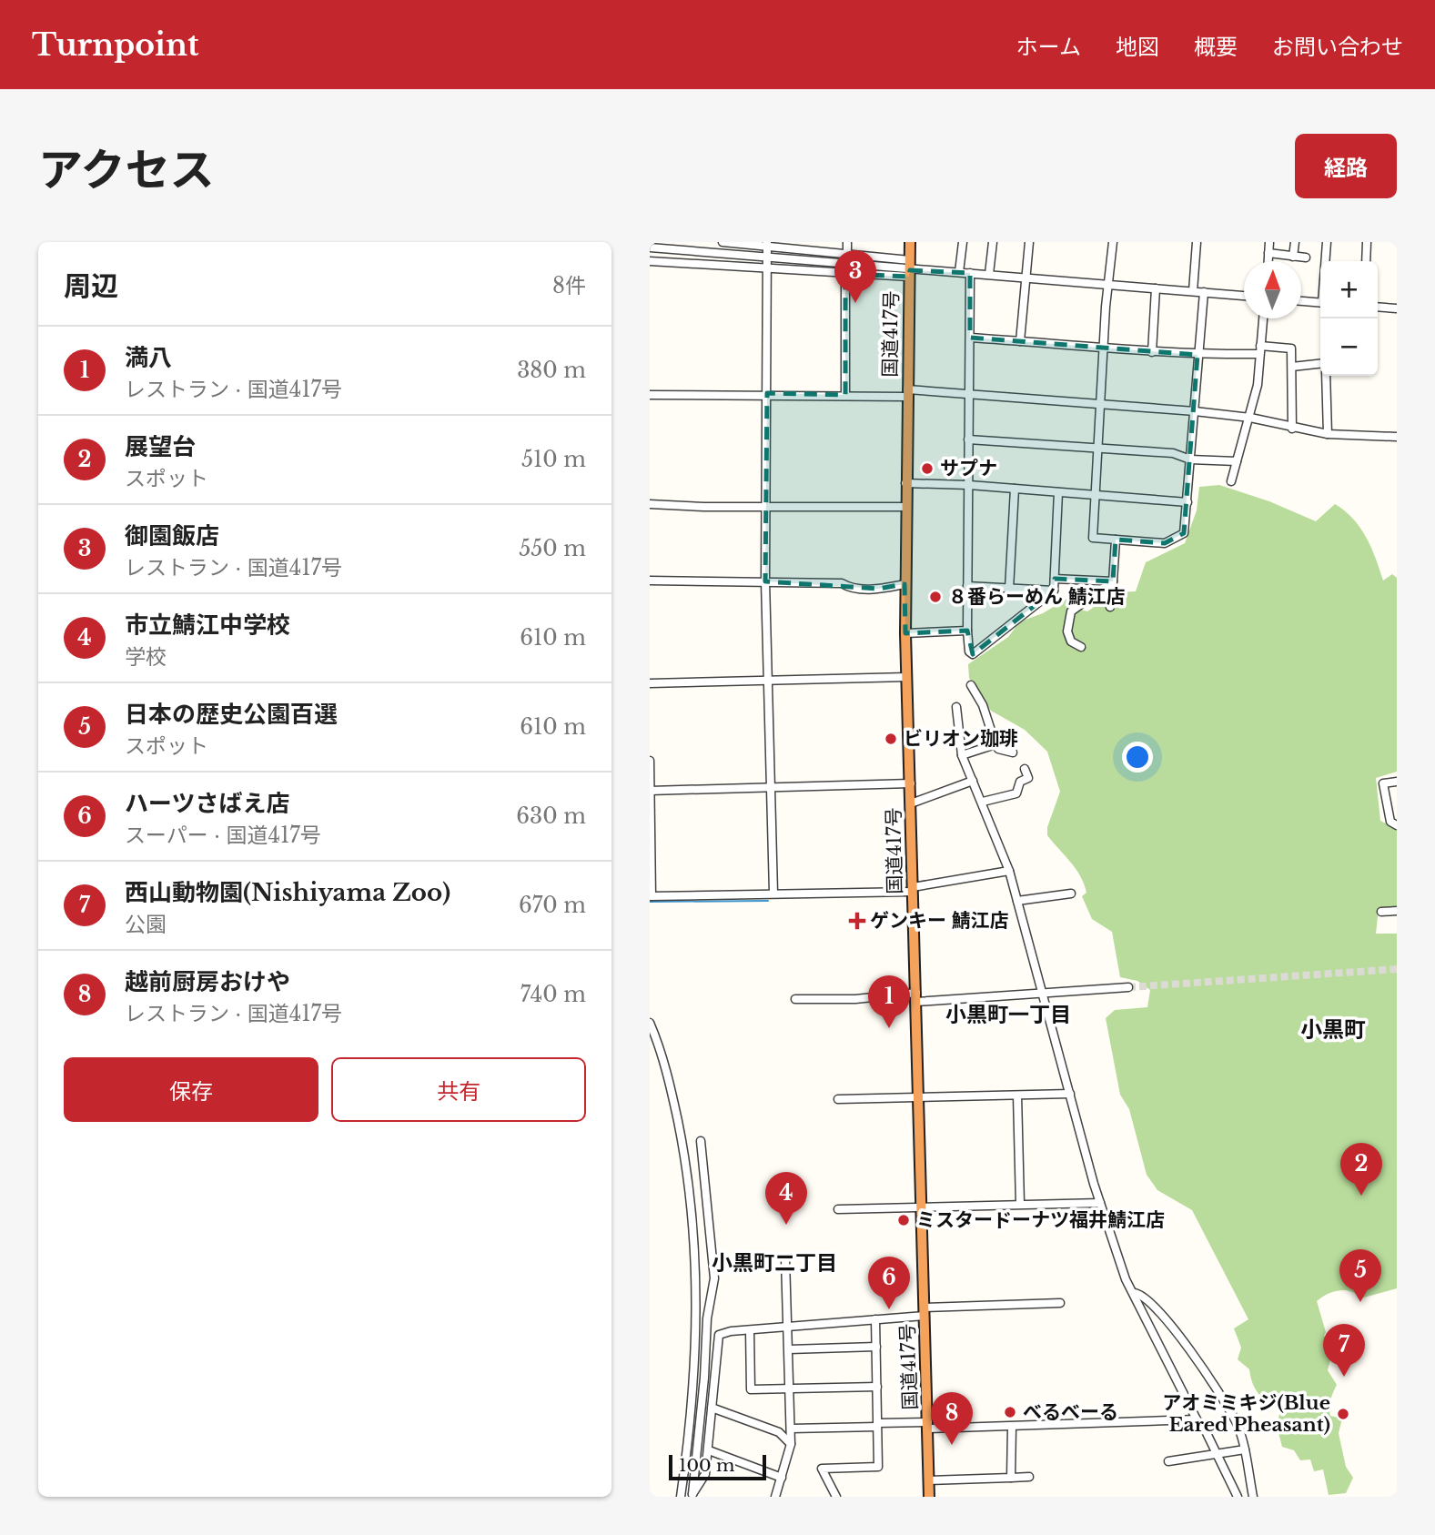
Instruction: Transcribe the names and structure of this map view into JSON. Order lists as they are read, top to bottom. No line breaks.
{"streets":{"highway":["国道417号"]},"districts":["小黒町一丁目","小黒町","小黒町二丁目"],"places":{"other":["サプナ","８番らーめん 鯖江店","ビリオン珈琲","ミスタードーナツ福井鯖江店","べるべーる","アオミミキジ(Blue Eared Pheasant)"],"health":["ゲンキー 鯖江店"]},"scale_bar":"100 m","north":"top","page":{"header":"Turnpoint","nav":["ホーム","地図","概要","お問い合わせ"],"title":"アクセス","buttons":["経路",["保存","共有"]],"heading":["周辺","8件"],"pins":["3","1","2","4","5","6","7","8"],"map_buttons":["+","−"],"list":[{"mark":"1","name":"満八","note":"レストラン · 国道417号","value":"380 m"},{"mark":"2","name":"展望台","note":"スポット","value":"510 m"},{"mark":"3","name":"御園飯店","note":"レストラン · 国道417号","value":"550 m"},{"mark":"4","name":"市立鯖江中学校","note":"学校","value":"610 m"},{"mark":"5","name":"日本の歴史公園百選","note":"スポット","value":"610 m"},{"mark":"6","name":"ハーツさばえ店","note":"スーパー · 国道417号","value":"630 m"},{"mark":"7","name":"西山動物園(Nishiyama Zoo)","note":"公園","value":"670 m"},{"mark":"8","name":"越前厨房おけや","note":"レストラン · 国道417号","value":"740 m"}],"scale":"100 m"}}
